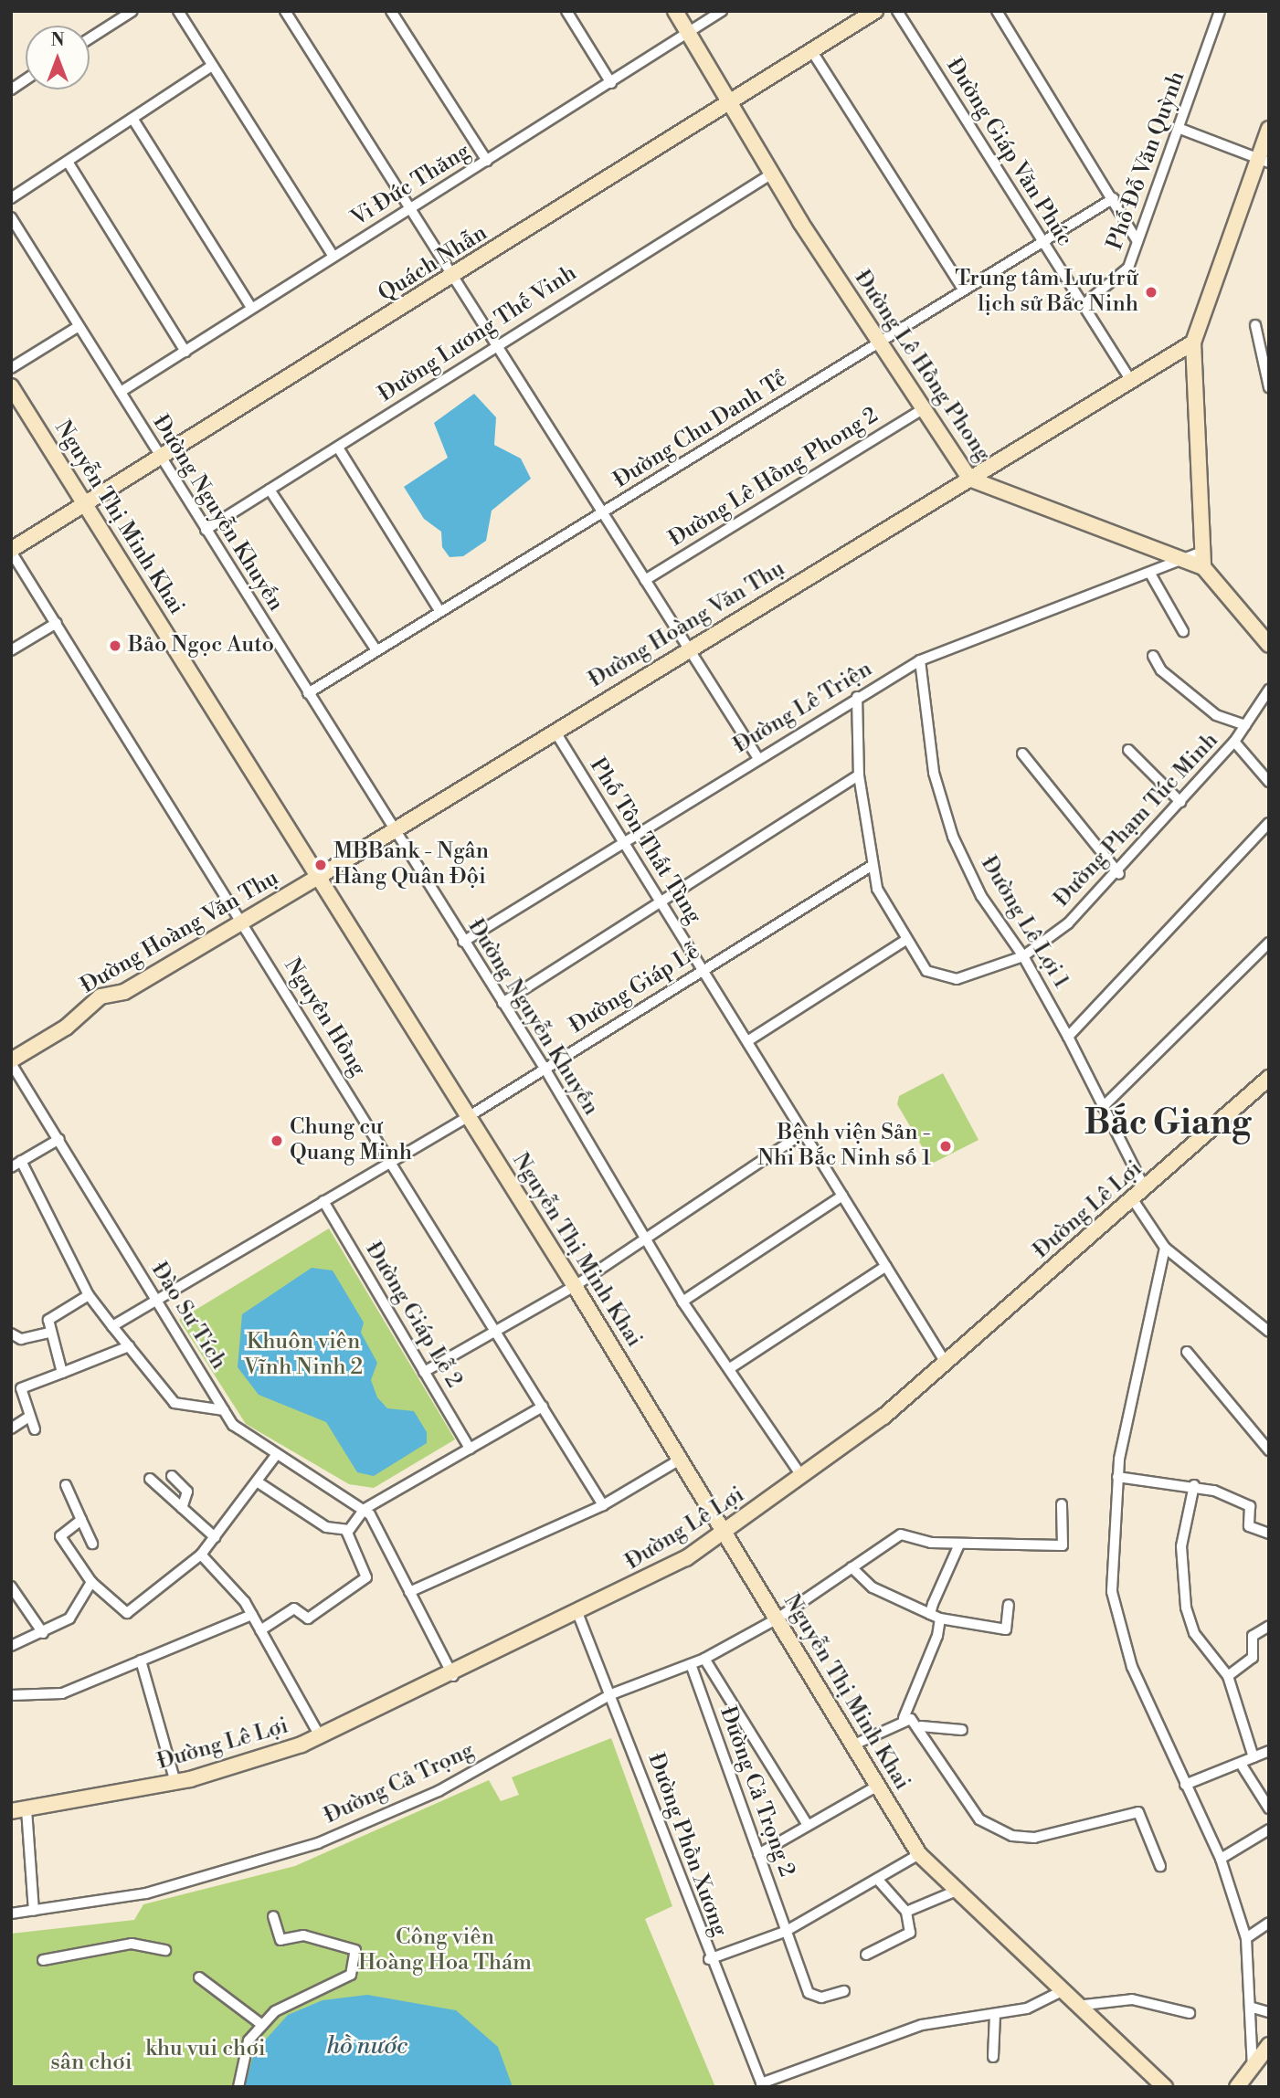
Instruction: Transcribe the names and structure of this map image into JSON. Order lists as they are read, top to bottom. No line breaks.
{"streets":{"street":["Đường Giáp Văn Phúc","Phố Đỗ Văn Quỳnh","Vi Đức Thăng","Quách Nhẫn","Đường Lương Thế Vinh","Đường Lê Hồng Phong","Đường Chu Danh Tể","Đường Lê Hồng Phong 2","Đường Nguyễn Khuyến","Nguyễn Thị Minh Khai","Đường Hoàng Văn Thụ","Đường Lê Triện","Đường Phạm Túc Minh","Phố Tôn Thất Tùng","Đường Lê Lợi 1","Đường Giáp Lễ","Nguyên Hồng","Đường Lê Lợi","Đường Giáp Lễ 2","Đào Sư Tích","Đường Cả Trọng","Đường Cả Trọng 2","Đường Phồn Xương"]},"crossings":[["Đường Giáp Văn Phúc","Phố Đỗ Văn Quỳnh"],["Đường Giáp Văn Phúc","Đường Chu Danh Tể"],["Đường Giáp Văn Phúc","Đường Hoàng Văn Thụ"],["Vi Đức Thăng","Đường Lê Hồng Phong"],["Vi Đức Thăng","Đường Nguyễn Khuyến"],["Quách Nhẫn","Đường Lê Hồng Phong"],["Quách Nhẫn","Đường Nguyễn Khuyến"],["Quách Nhẫn","Nguyễn Thị Minh Khai"],["Quách Nhẫn","Nguyên Hồng"],["Đường Lương Thế Vinh","Đường Lê Hồng Phong"],["Đường Lương Thế Vinh","Đường Nguyễn Khuyến"],["Đường Lê Hồng Phong","Đường Chu Danh Tể"],["Đường Lê Hồng Phong","Đường Lê Hồng Phong 2"],["Đường Lê Hồng Phong","Đường Hoàng Văn Thụ"],["Đường Lê Hồng Phong","Đường Lê Triện"],["Đường Chu Danh Tể","Đường Nguyễn Khuyến"],["Đường Nguyễn Khuyến","Đường Hoàng Văn Thụ"],["Đường Nguyễn Khuyến","Đường Lê Triện"],["Đường Nguyễn Khuyến","Đường Giáp Lễ"],["Đường Nguyễn Khuyến","Đường Lê Lợi"],["Nguyễn Thị Minh Khai","Đường Hoàng Văn Thụ"],["Nguyễn Thị Minh Khai","Đường Giáp Lễ"],["Nguyễn Thị Minh Khai","Đường Lê Lợi"],["Nguyễn Thị Minh Khai","Đường Cả Trọng"],["Đường Hoàng Văn Thụ","Phố Tôn Thất Tùng"],["Đường Hoàng Văn Thụ","Nguyên Hồng"],["Đường Hoàng Văn Thụ","Đào Sư Tích"],["Đường Lê Triện","Đường Phạm Túc Minh"],["Đường Lê Triện","Phố Tôn Thất Tùng"],["Đường Lê Triện","Đường Lê Lợi 1"],["Đường Phạm Túc Minh","Đường Lê Lợi 1"],["Đường Phạm Túc Minh","Đường Giáp Lễ"],["Phố Tôn Thất Tùng","Đường Giáp Lễ"],["Phố Tôn Thất Tùng","Đường Lê Lợi"],["Đường Lê Lợi 1","Đường Lê Lợi"],["Đường Giáp Lễ","Nguyên Hồng"],["Đường Giáp Lễ","Đường Giáp Lễ 2"],["Đường Giáp Lễ","Đào Sư Tích"],["Đường Lê Lợi","Đường Phồn Xương"],["Đường Cả Trọng","Đường Cả Trọng 2"],["Đường Cả Trọng","Đường Phồn Xương"]],"districts":["Bắc Giang"],"water":["hồ nước"],"parks":["Khuôn viên Vĩnh Ninh 2","Công viên Hoàng Hoa Thám","khu vui chơi","sân chơi"],"places":["Trung tâm Lưu trữ lịch sử Bắc Ninh","Bảo Ngọc Auto","MBBank - Ngân Hàng Quân Đội","Chung cư Quang Minh","Bệnh viện Sản - Nhi Bắc Ninh số 1"],"north":"top"}
